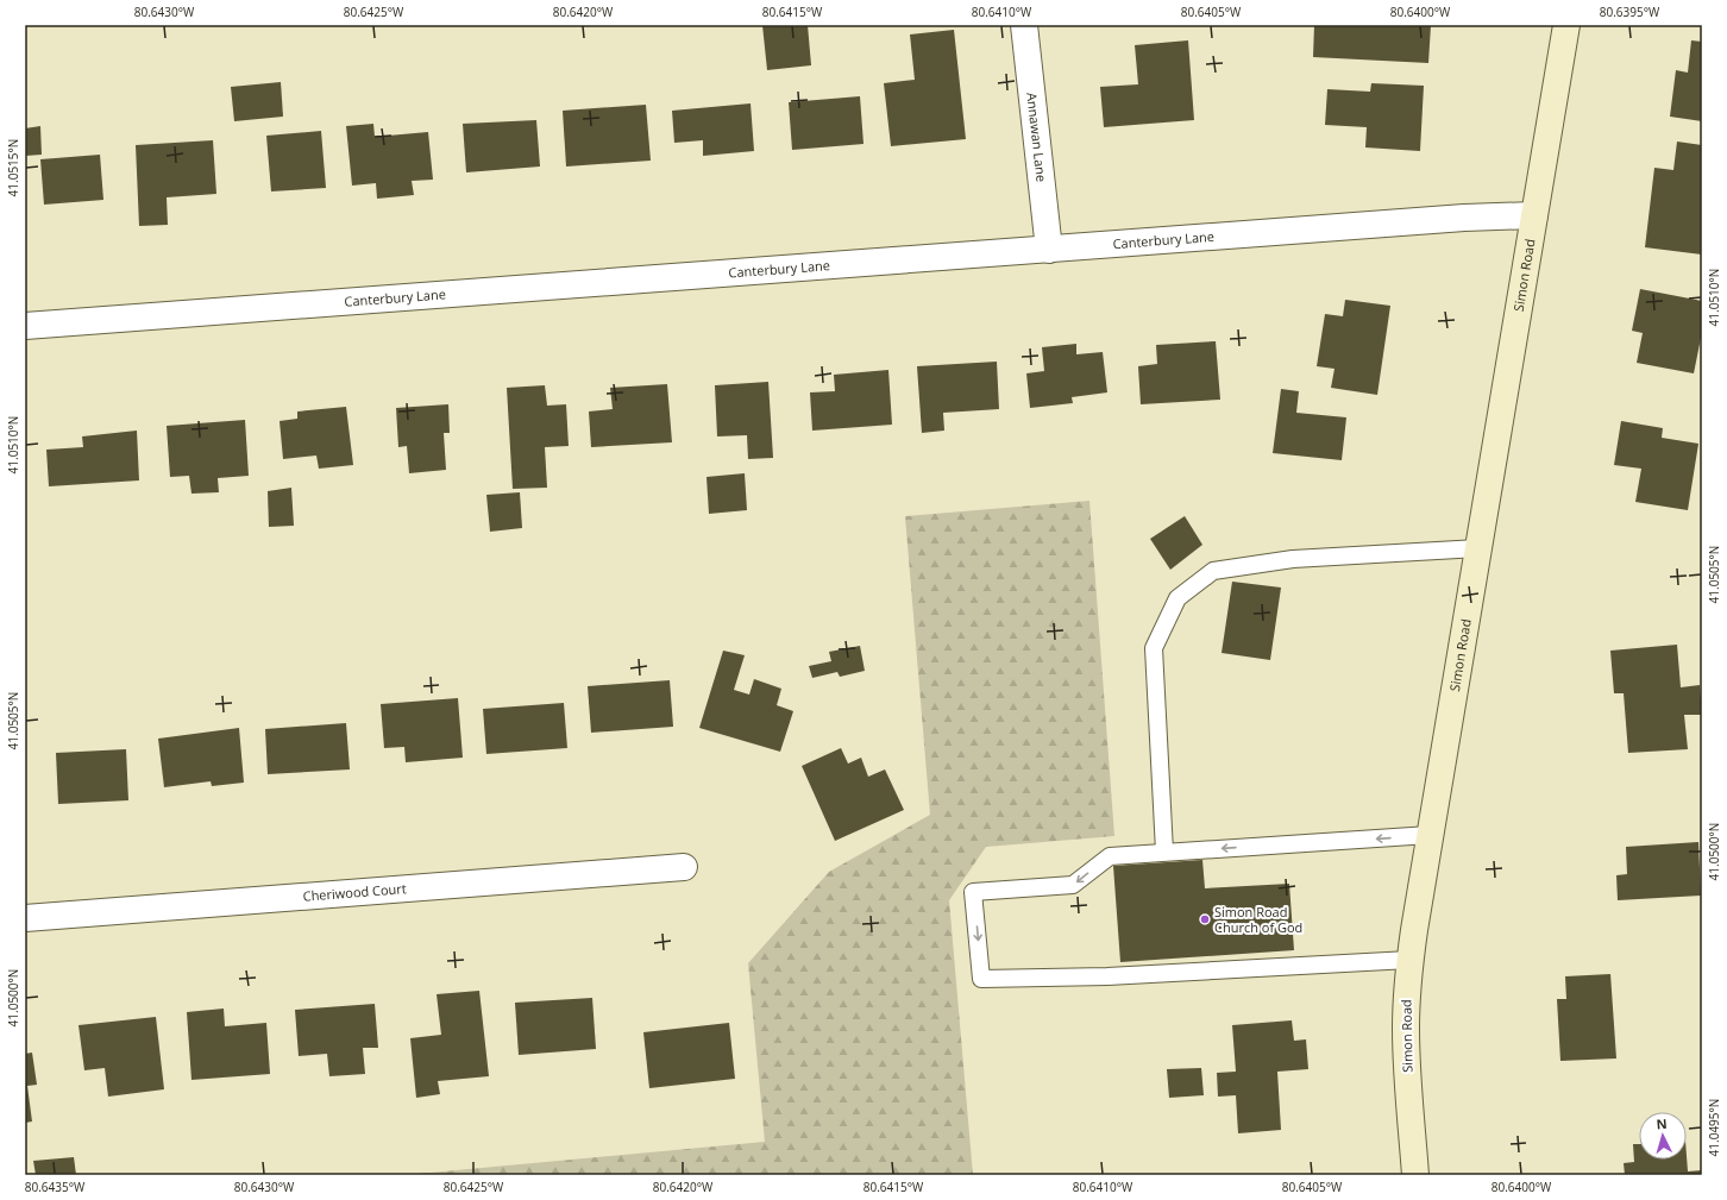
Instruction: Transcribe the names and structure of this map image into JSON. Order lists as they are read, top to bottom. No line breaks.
{"streets":{"street":["Annawan Lane","Canterbury Lane","Simon Road","Cheriwood Court"]},"crossings":[["Annawan Lane","Canterbury Lane"],["Canterbury Lane","Simon Road"]],"places":["Simon Road Church of God"],"north":"top","coordinates":["80.6430°W","80.6425°W","80.6420°W","80.6415°W","80.6410°W","80.6405°W","80.6400°W","80.6395°W","41.0515°N","41.0510°N","41.0505°N","41.0500°N","41.0495°N","80.6435°W"]}
